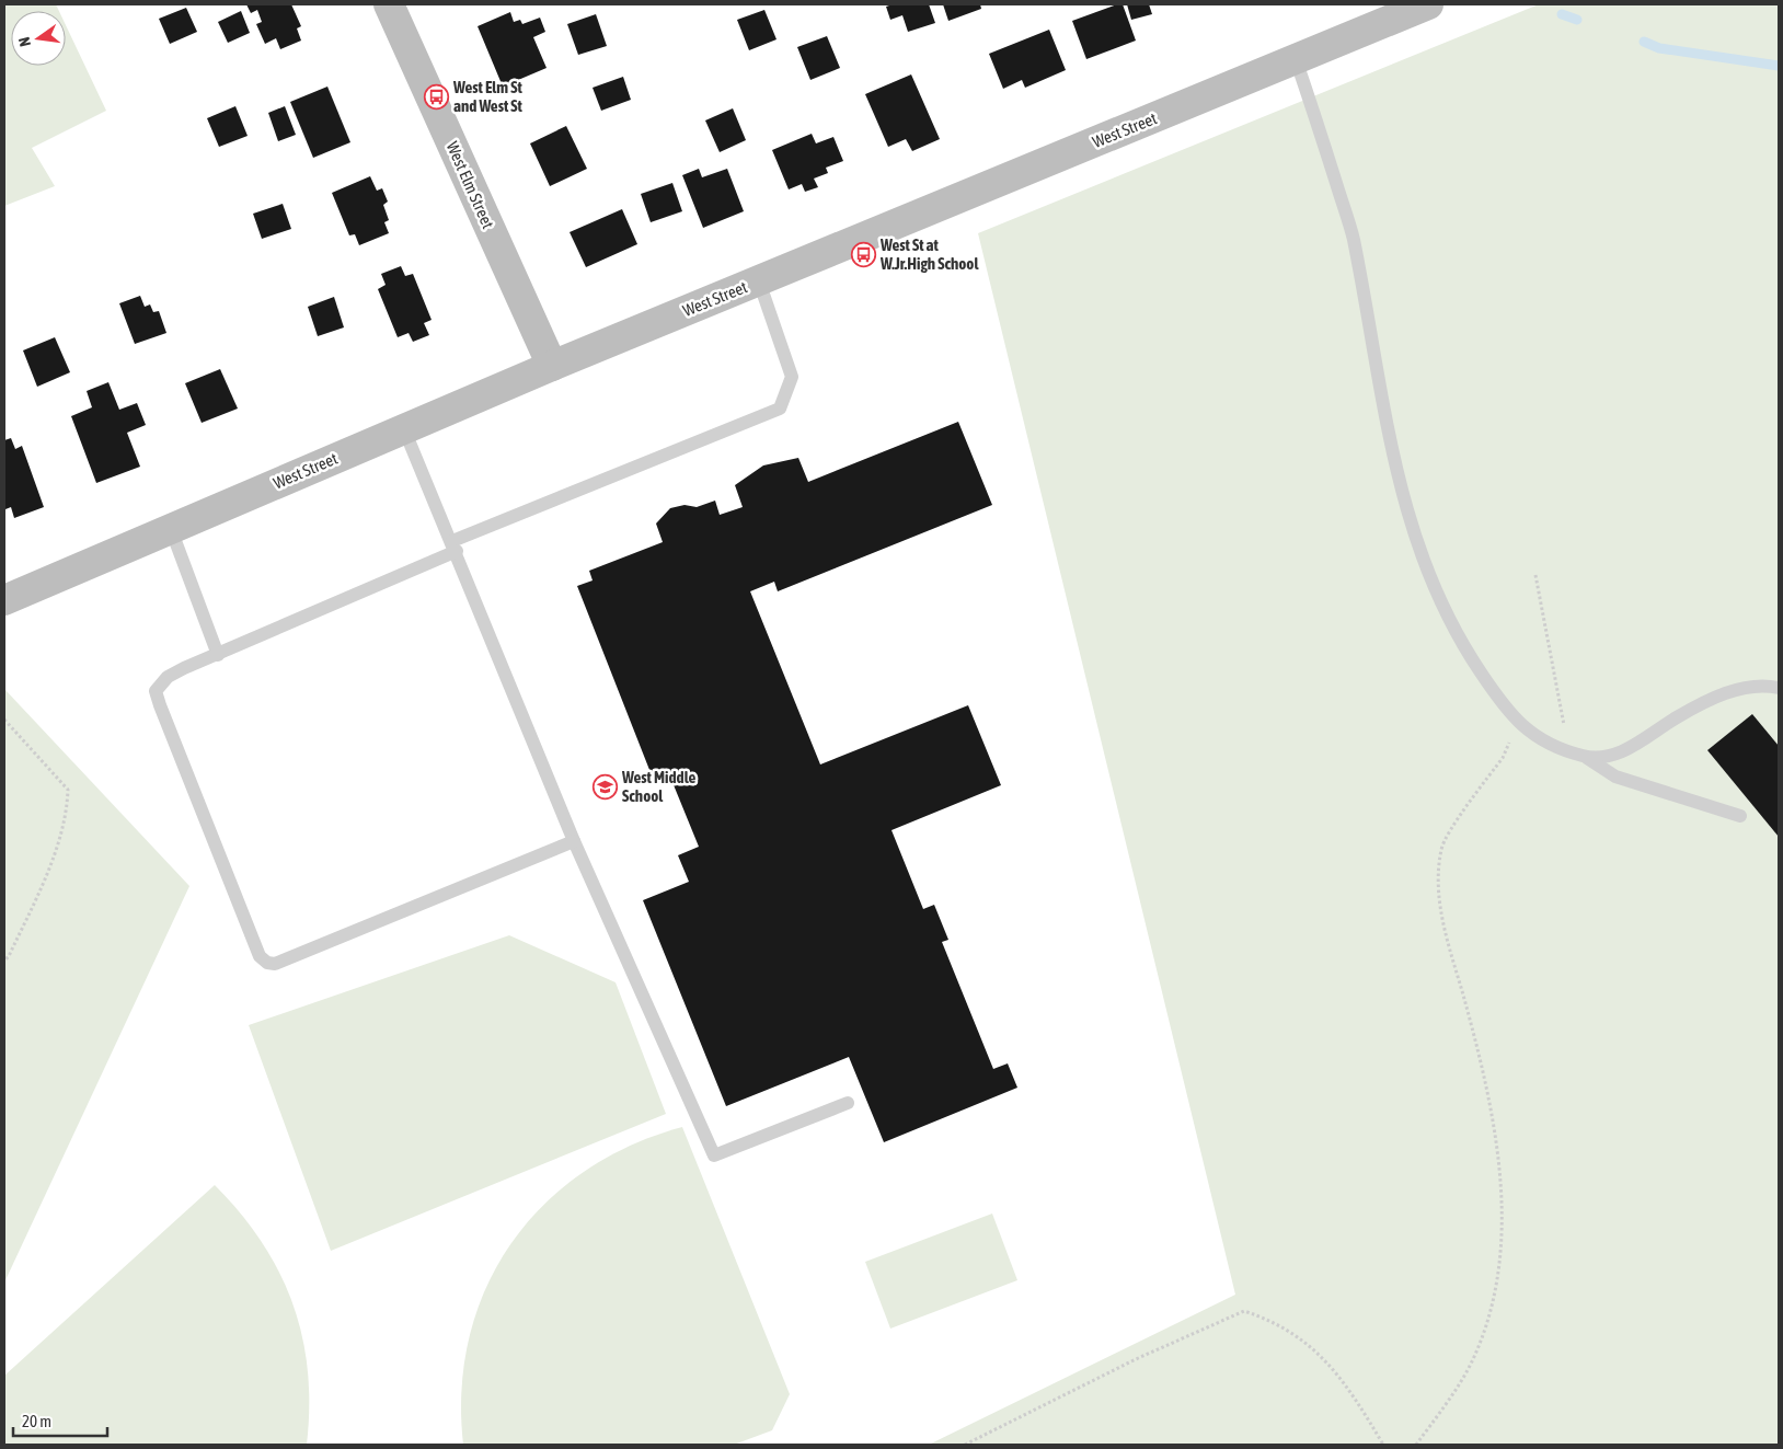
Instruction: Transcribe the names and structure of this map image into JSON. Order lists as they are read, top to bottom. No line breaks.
{"streets":{"street":["West Street","West Elm Street"]},"crossings":[["West Street","West Elm Street"]],"places":{"bus stop":["West Elm St and West St","West St at W.Jr.High School"],"school or university":["West Middle School"]},"scale_bar":"20 m","north":"left"}
